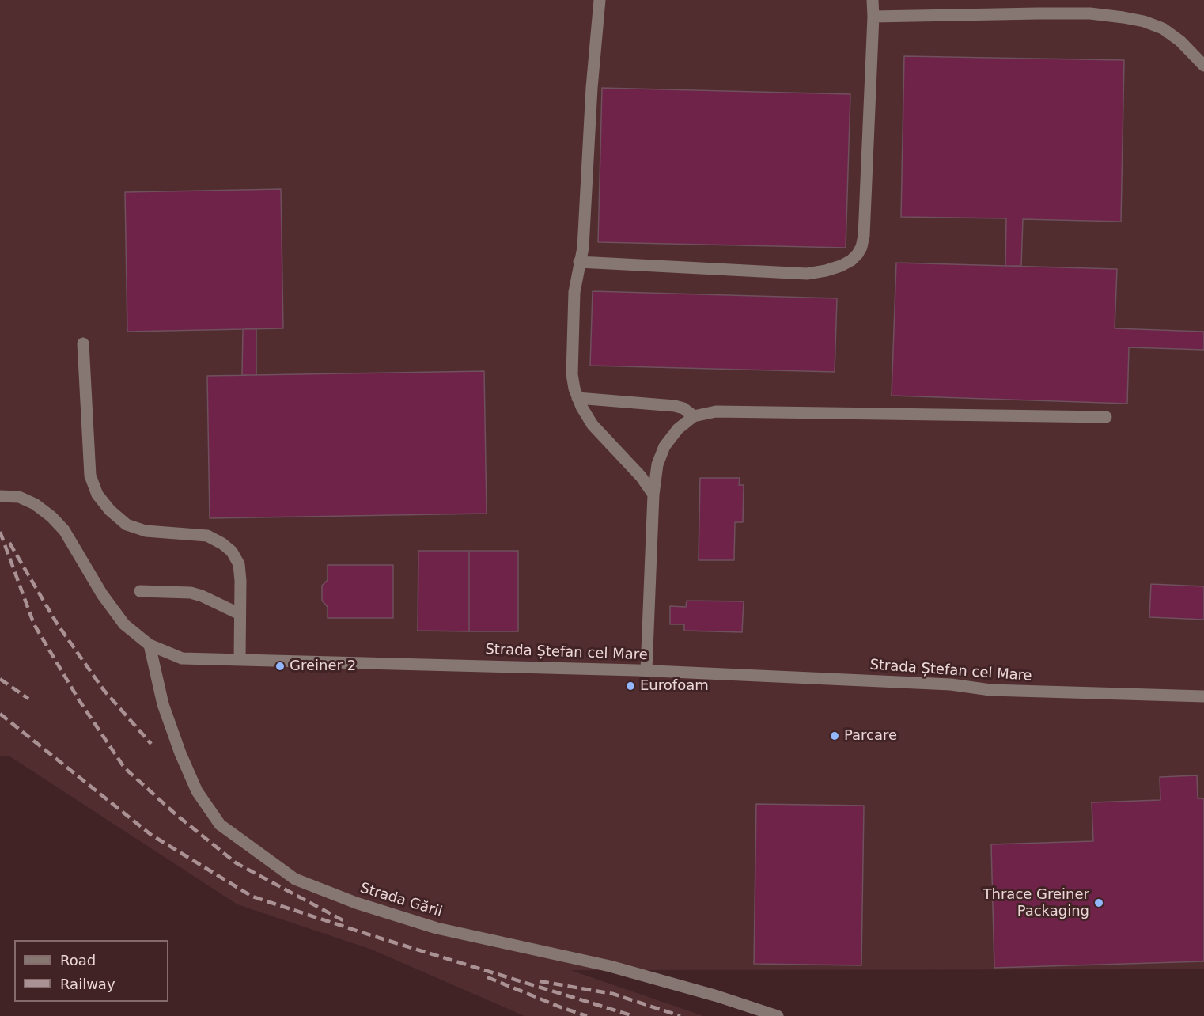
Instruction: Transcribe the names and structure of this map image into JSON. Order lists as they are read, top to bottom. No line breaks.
{"streets":{"street":["Strada Ștefan cel Mare","Strada Gării"]},"crossings":[["Strada Ștefan cel Mare","Strada Gării"]],"places":["Greiner 2","Eurofoam","Parcare","Thrace Greiner Packaging"],"legend":["Road","Railway"]}
